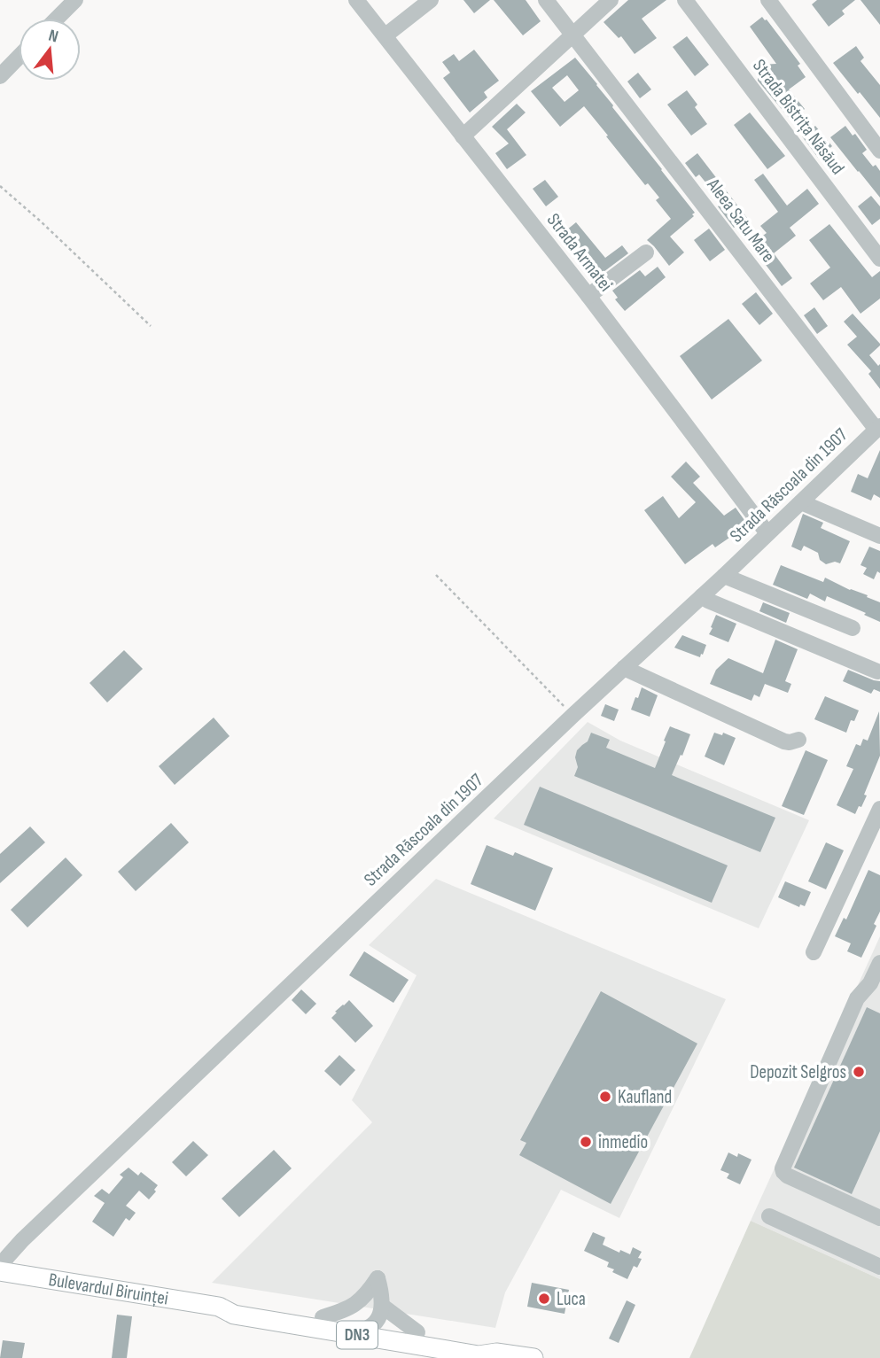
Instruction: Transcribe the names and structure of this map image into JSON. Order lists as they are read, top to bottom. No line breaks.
{"streets":{"main road":["Bulevardul Biruinței","DN3"],"street":["Strada Bistrița Năsăud","Aleea Satu Mare","Strada Armatei","Strada Răscoala din 1907"]},"crossings":[["Aleea Satu Mare","Strada Răscoala din 1907"],["Strada Armatei","Strada Răscoala din 1907"],["Strada Răscoala din 1907","Bulevardul Biruinței"]],"places":["Depozit Selgros","Kaufland","inmedio","Luca"],"north":"top"}
